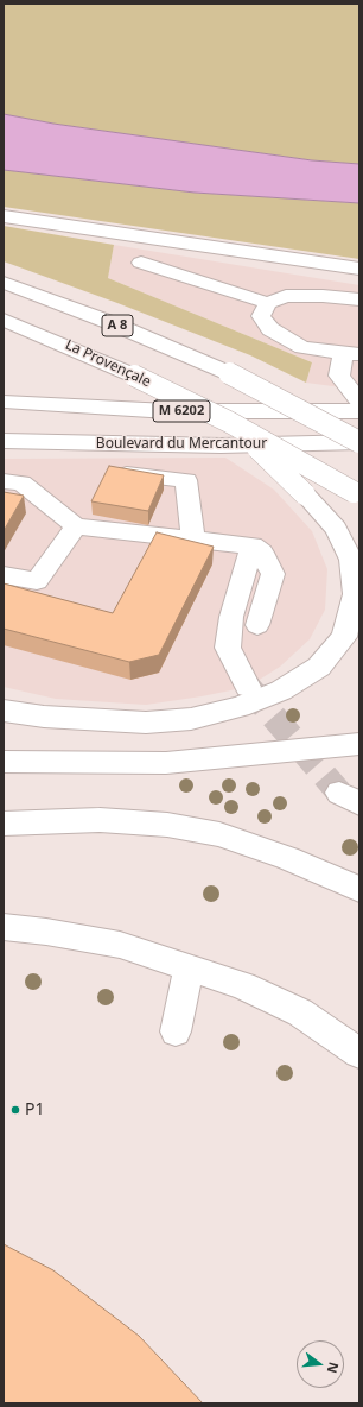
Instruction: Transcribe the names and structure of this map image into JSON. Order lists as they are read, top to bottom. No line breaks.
{"streets":{"main road":["A 8","La Provençale","M 6202","Boulevard du Mercantour"]},"crossings":[["A 8","Boulevard du Mercantour"]],"places":["P1"],"north":"right"}
